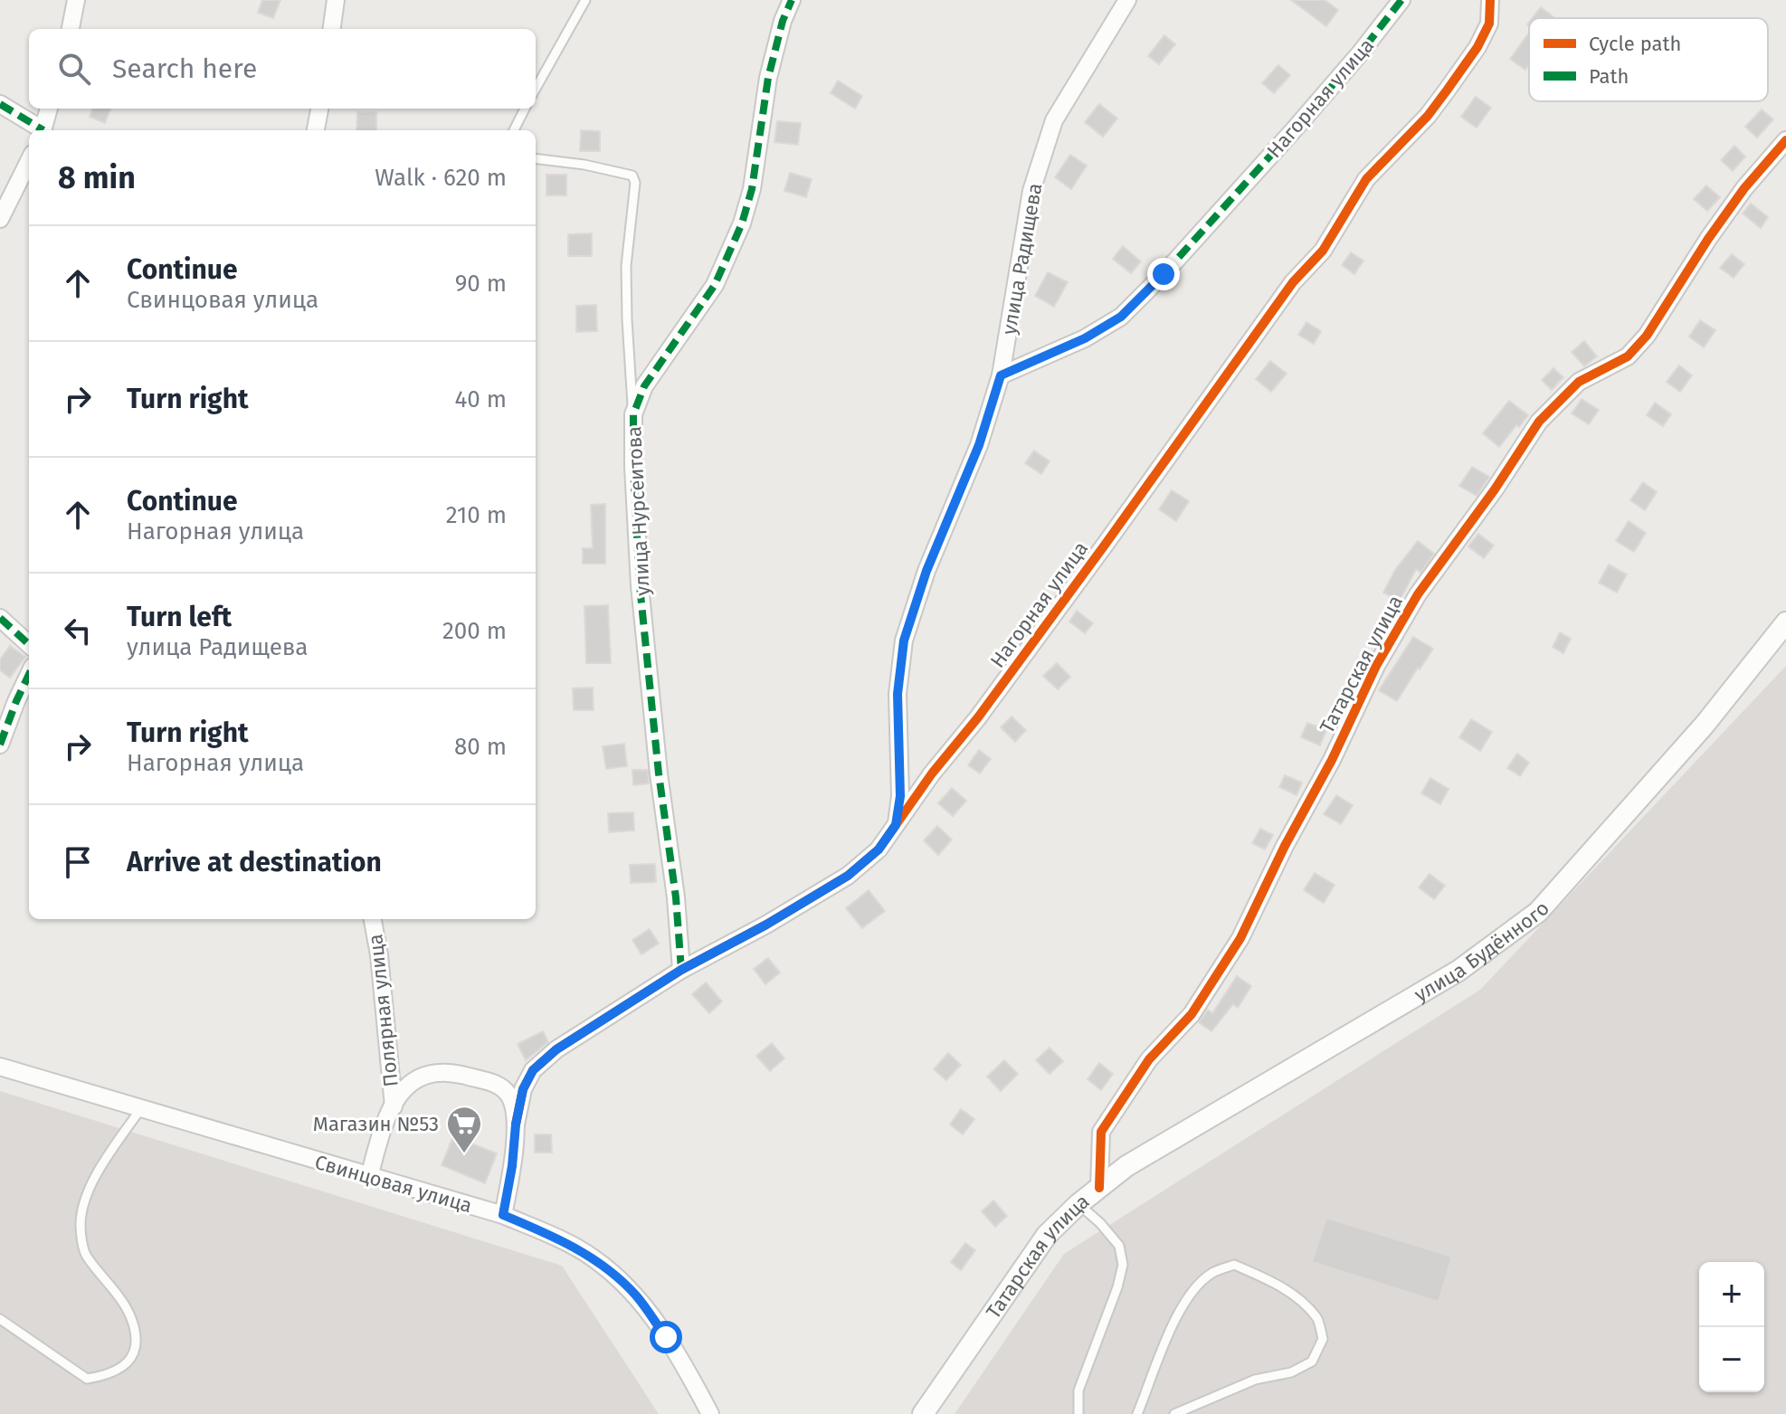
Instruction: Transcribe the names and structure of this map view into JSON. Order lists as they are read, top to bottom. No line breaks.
{"streets":{"street":["Нагорная улица","улица Радищева","улица Нурсеитова","Татарская улица","улица Будённого","Полярная улица","Свинцовая улица"]},"crossings":[["Нагорная улица","улица Радищева"],["Нагорная улица","улица Нурсеитова"],["Нагорная улица","Свинцовая улица"],["Татарская улица","улица Будённого"]],"places":{"supermarket":["Магазин №53"]},"legend":["Cycle path","Path"],"page":{"search":"Search here","heading":["8 min","Walk · 620 m"],"list":[["Continue","Свинцовая улица","90 m"],["Turn right","40 m"],["Continue","Нагорная улица","210 m"],["Turn left","улица Радищева","200 m"],["Turn right","Нагорная улица","80 m"],"Arrive at destination"],"map_buttons":["+","−"]}}
